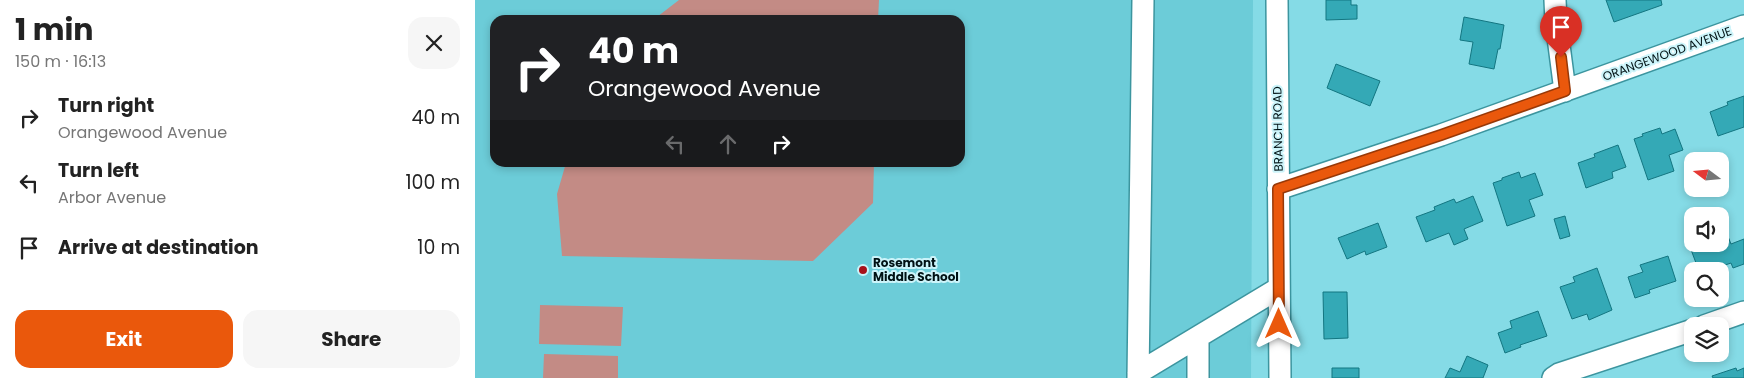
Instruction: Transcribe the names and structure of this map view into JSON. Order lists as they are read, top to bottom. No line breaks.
{"streets":{"street":["ORANGEWOOD AVENUE","BRANCH ROAD"]},"crossings":[["ORANGEWOOD AVENUE","BRANCH ROAD"]],"places":["Rosemont Middle School"],"north":"left","page":{"heading":["1 min","150 m · 16:13"],"turn":["40 m","Orangewood Avenue"],"list":[{"name":"Turn right","note":"Orangewood Avenue","value":"40 m"},{"name":"Turn left","note":"Arbor Avenue","value":"100 m"},{"name":"Arrive at destination","value":"10 m"}],"buttons":["Exit","Share"]}}
